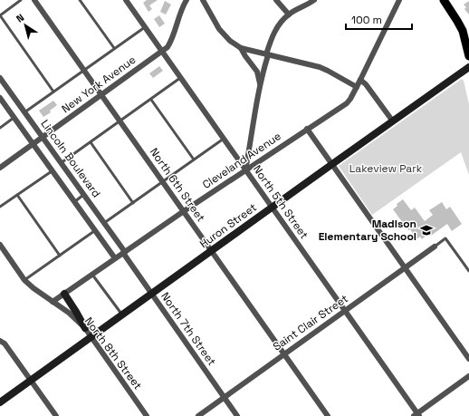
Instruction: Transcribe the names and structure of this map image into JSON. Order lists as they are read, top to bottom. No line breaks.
{"streets":{"street":["New York Avenue","Lincoln Boulevard","Cleveland Avenue","North 6th Street","North 5th Street","Huron Street","Saint Clair Street","North 7th Street","North 8th Street"]},"crossings":[["New York Avenue","Lincoln Boulevard"],["New York Avenue","North 6th Street"],["New York Avenue","North 5th Street"],["Lincoln Boulevard","Cleveland Avenue"],["Lincoln Boulevard","North 7th Street"],["Cleveland Avenue","North 6th Street"],["Cleveland Avenue","North 5th Street"],["Cleveland Avenue","North 7th Street"],["Cleveland Avenue","North 8th Street"],["North 6th Street","Huron Street"],["North 6th Street","Saint Clair Street"],["North 5th Street","Huron Street"],["North 5th Street","Saint Clair Street"],["Huron Street","North 7th Street"],["Huron Street","North 8th Street"],["Saint Clair Street","North 7th Street"]],"parks":["Lakeview Park"],"places":{"school or university":["Madison Elementary School"]},"scale_bar":"100 m","north":"top left"}
